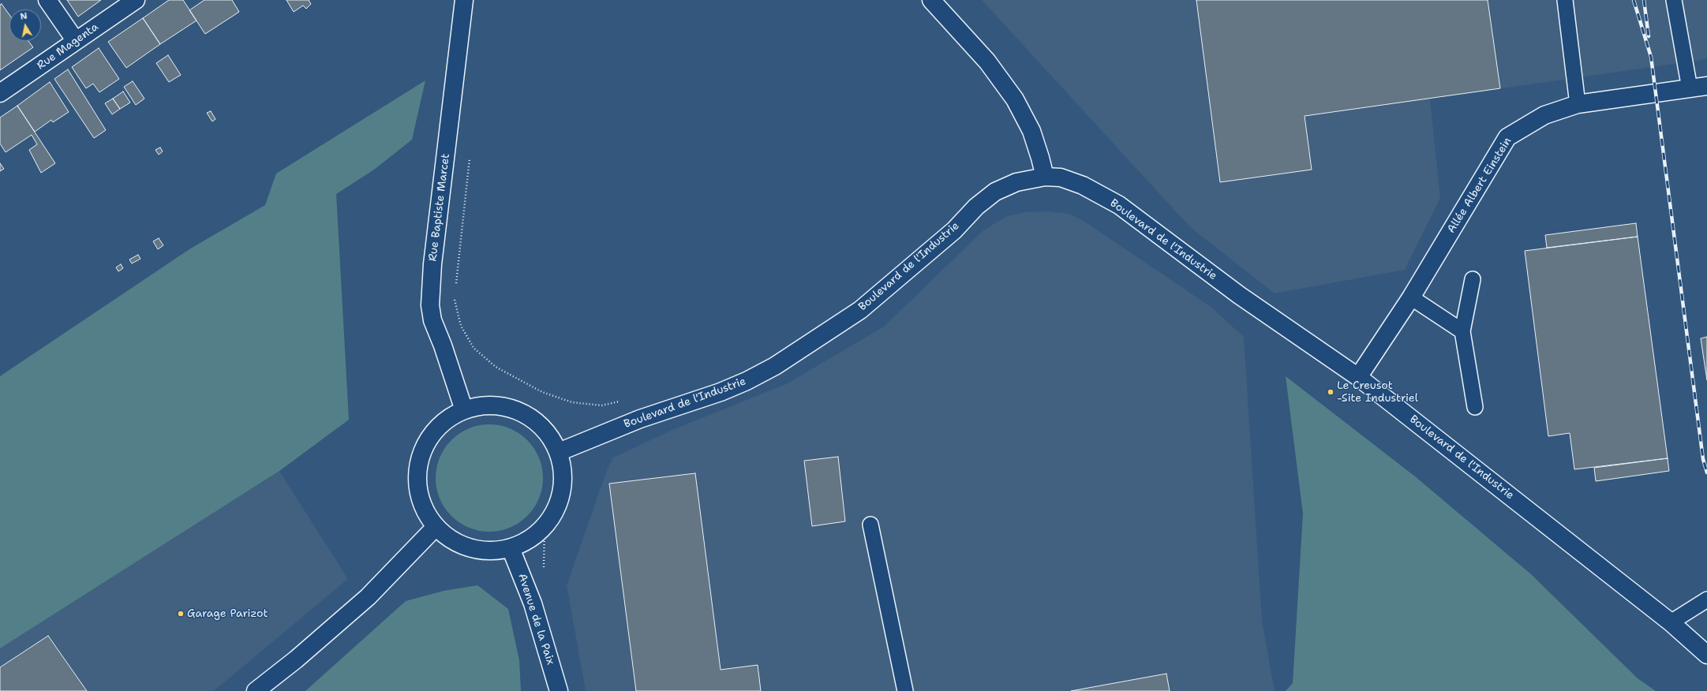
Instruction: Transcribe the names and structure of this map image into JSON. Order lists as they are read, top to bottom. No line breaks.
{"streets":{"street":["Rue Magenta","Allée Albert Einstein","Rue Baptiste Marcet","Boulevard de l'Industrie","Avenue de la Paix"]},"crossings":[["Allée Albert Einstein","Boulevard de l'Industrie"]],"places":["Le Creusot -Site Industriel","Garage Parizot"],"north":"top"}
